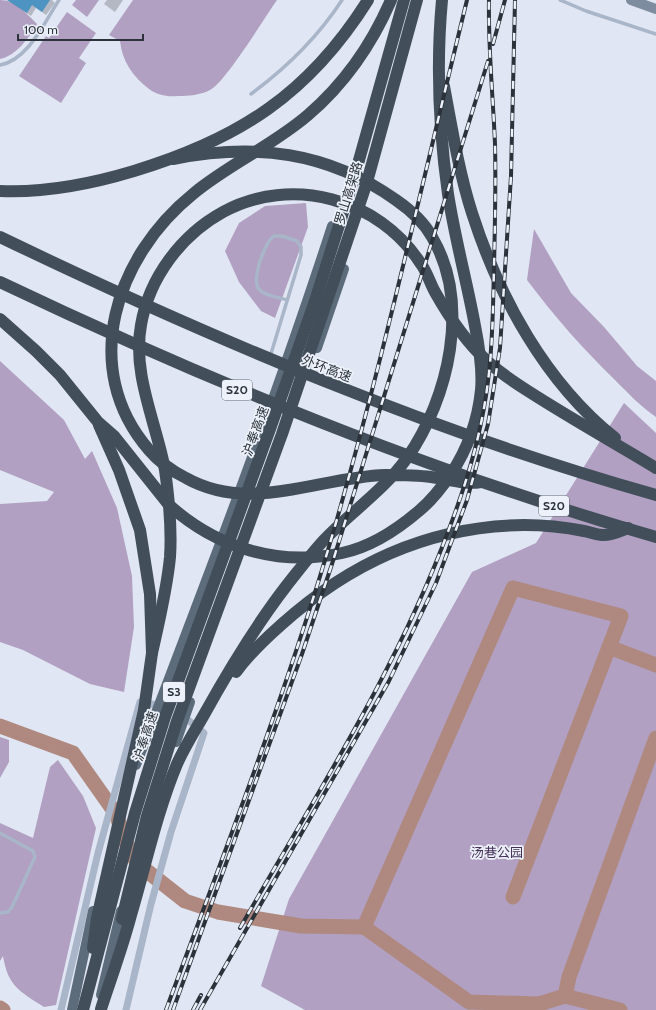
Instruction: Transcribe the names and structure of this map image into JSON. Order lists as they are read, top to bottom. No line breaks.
{"streets":{"highway":["罗山高架路","外环高速","S20","沪奉高速","S3"]},"crossings":[["罗山高架路","沪奉高速"]],"parks":["汤巷公园"],"scale_bar":"100 m"}
